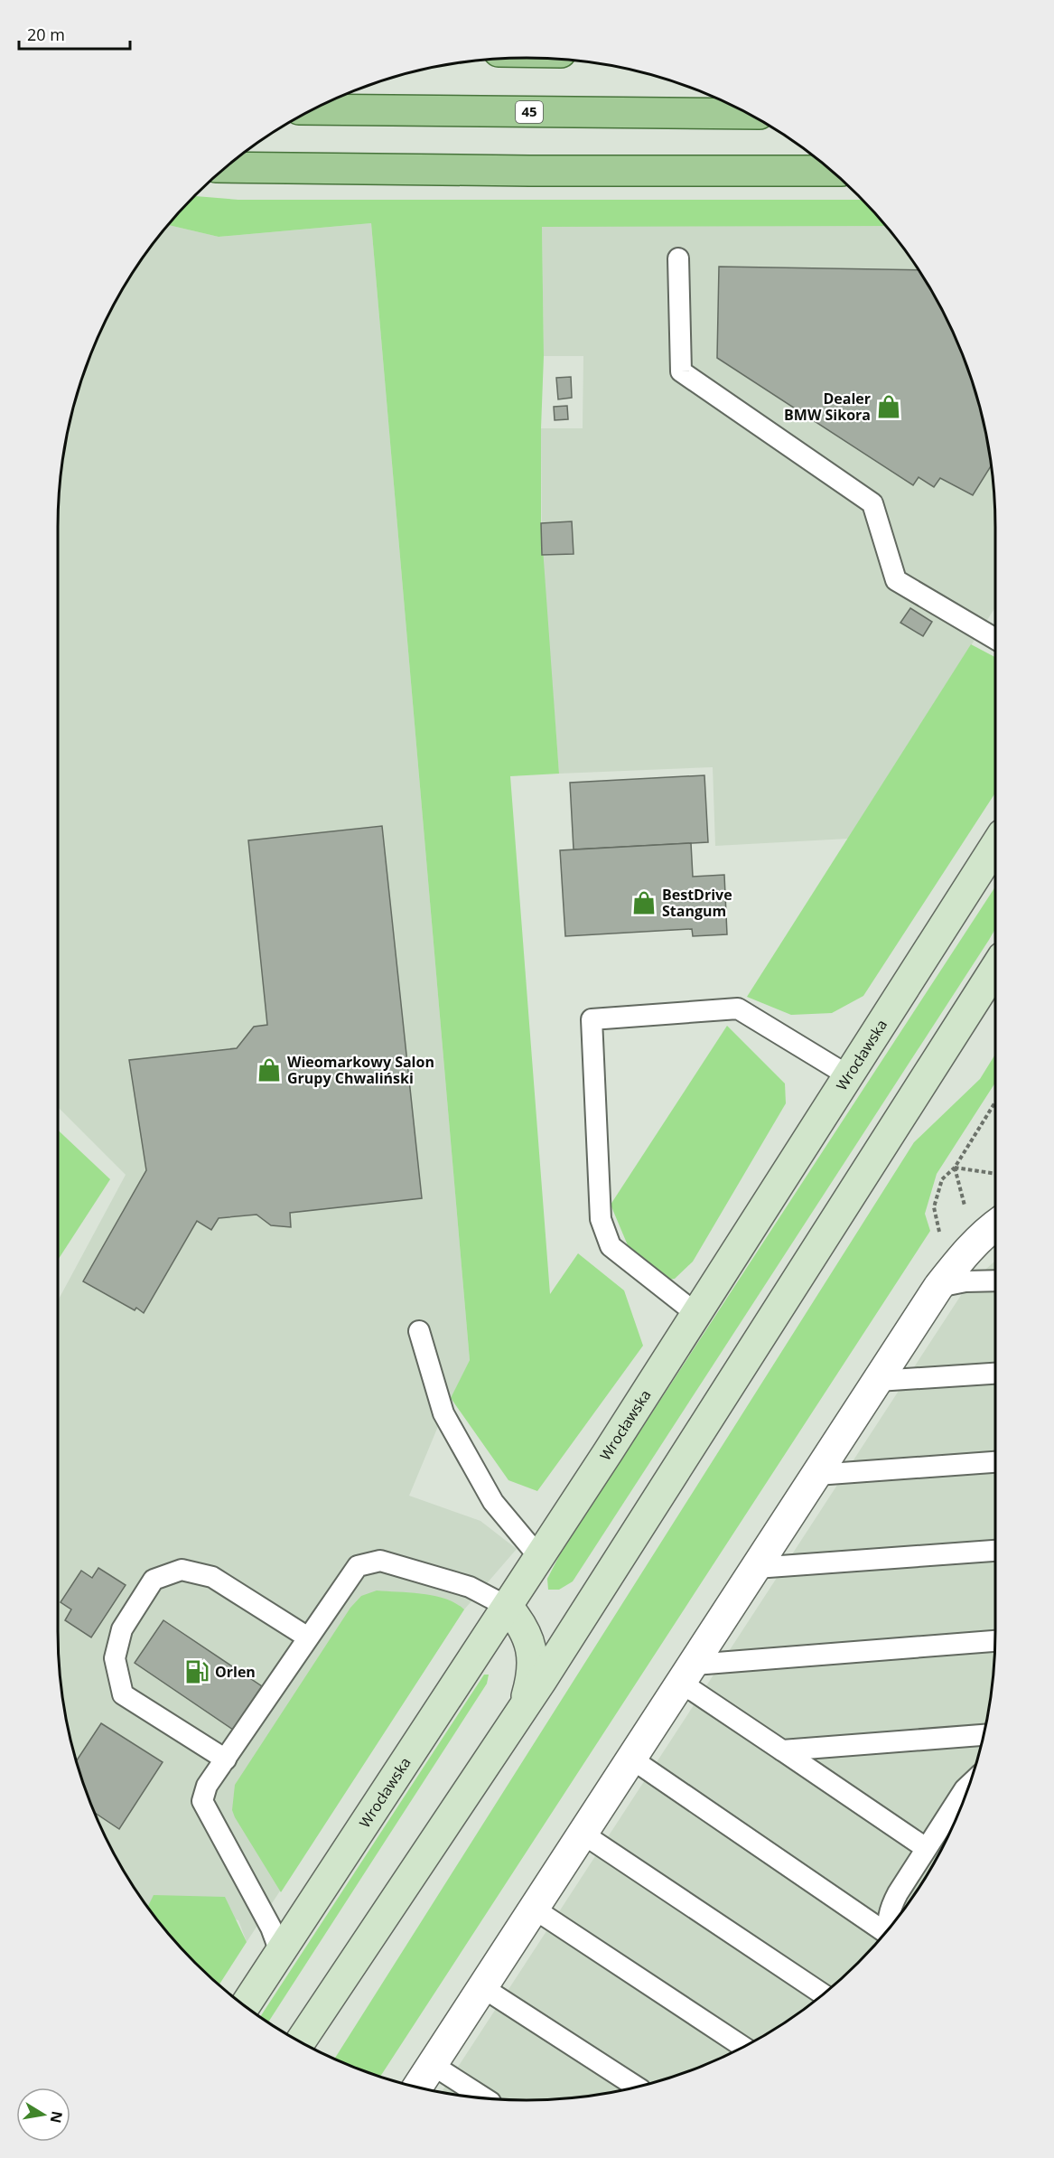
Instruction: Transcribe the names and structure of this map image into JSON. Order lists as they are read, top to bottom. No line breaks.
{"streets":{"main road":["45","Wrocławska"]},"places":{"shop":["Dealer BMW Sikora","BestDrive Stangum","Wieomarkowy Salon Grupy Chwaliński"],"fuel station":["Orlen"]},"scale_bar":"20 m","north":"right"}
